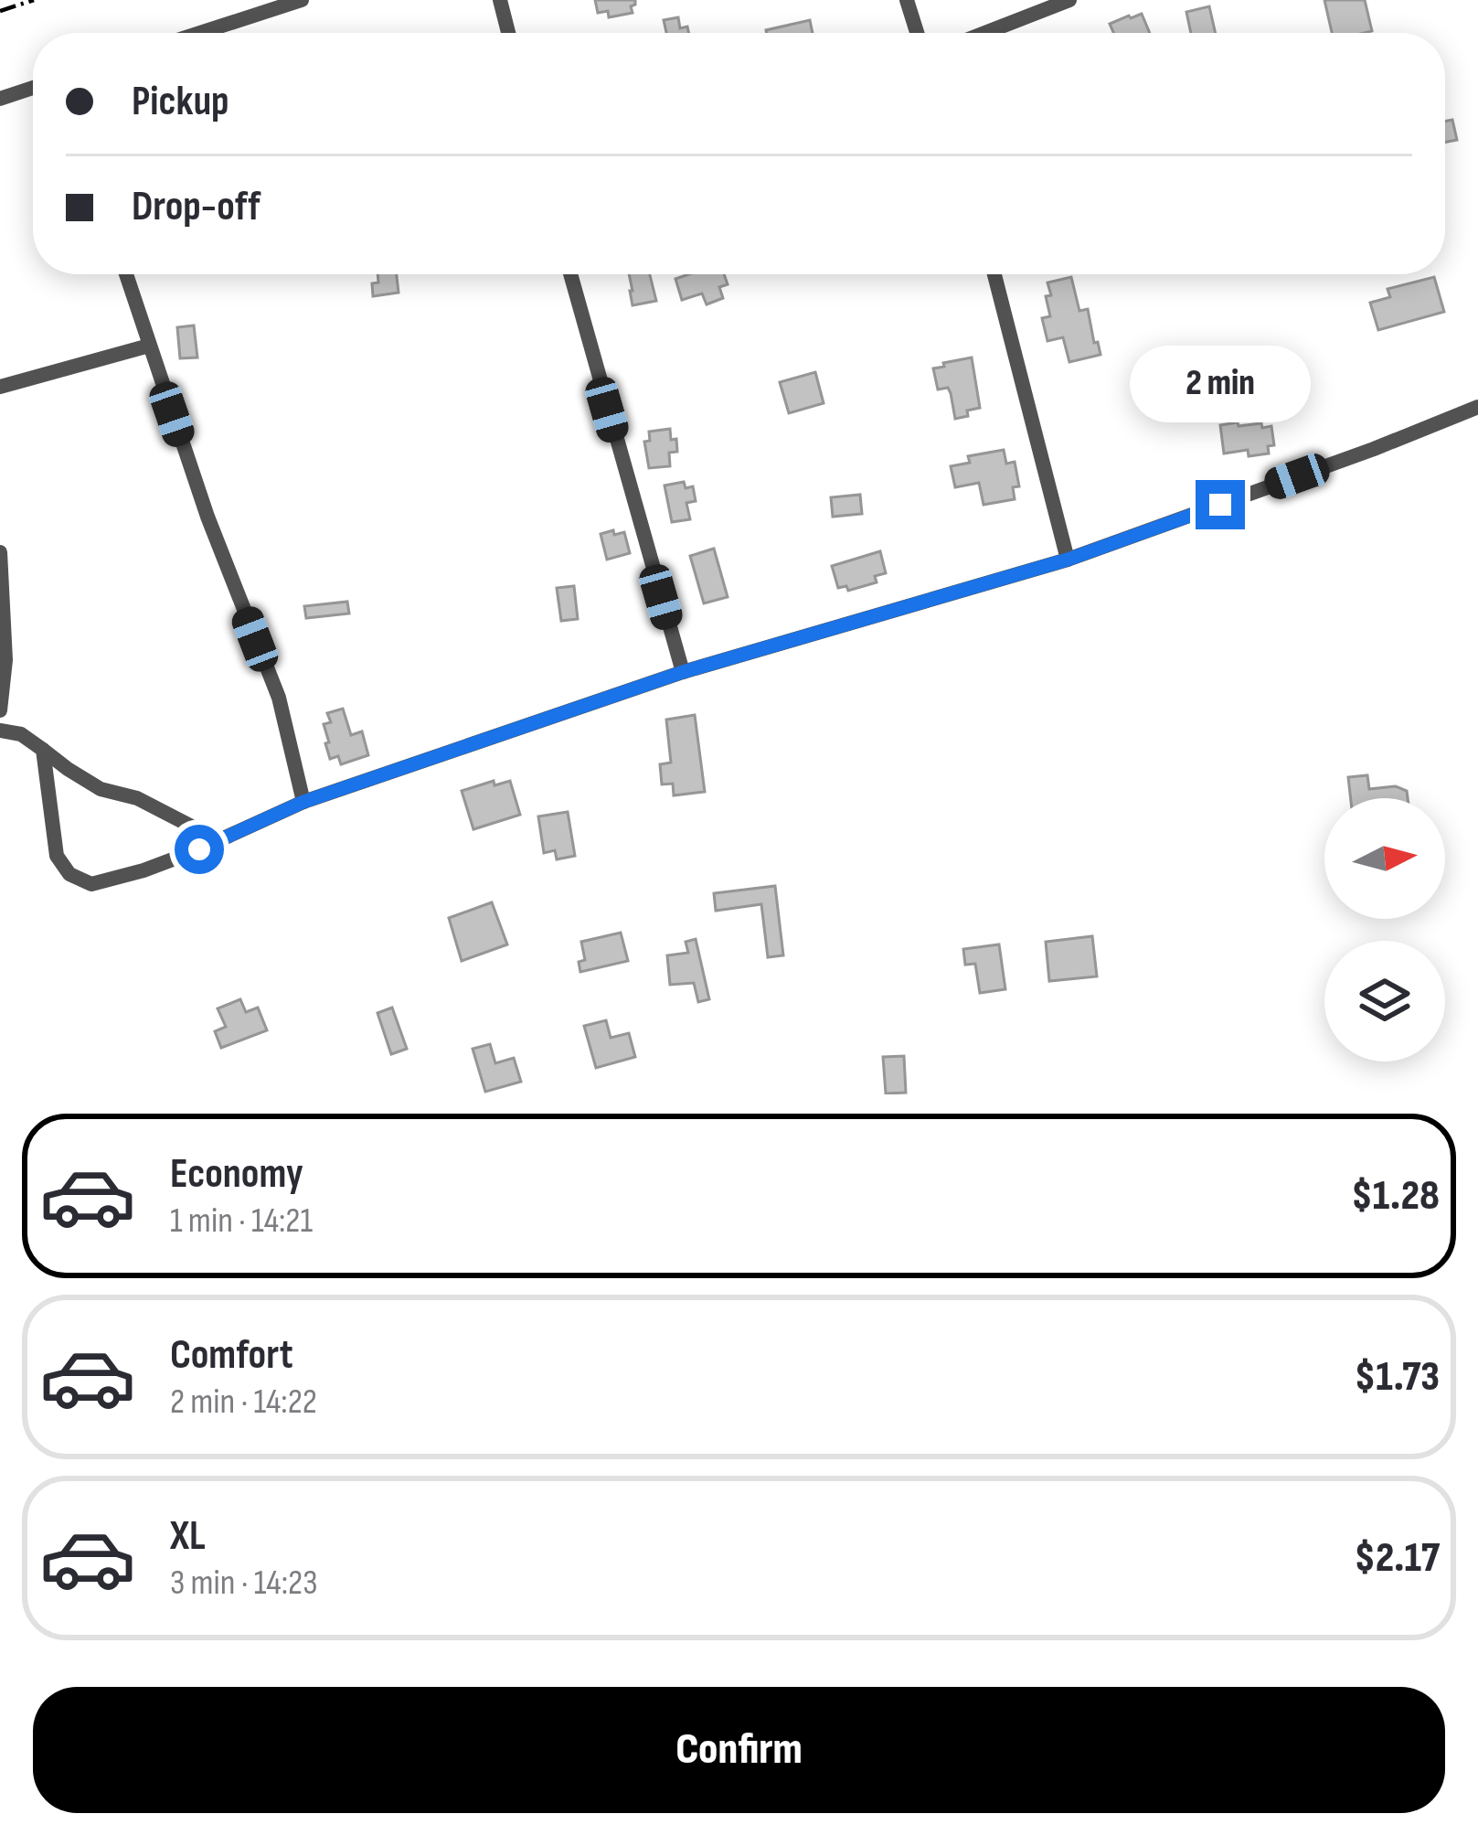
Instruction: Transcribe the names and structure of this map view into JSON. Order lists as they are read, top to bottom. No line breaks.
{"north":"right","page":{"banner":["Pickup","Drop-off"],"bubble":"2 min","list":[{"name":"Economy","note":"1 min · 14:21","value":"$1.28"},{"name":"Comfort","note":"2 min · 14:22","value":"$1.73"},{"name":"XL","note":"3 min · 14:23","value":"$2.17"}],"buttons":"Confirm"}}
